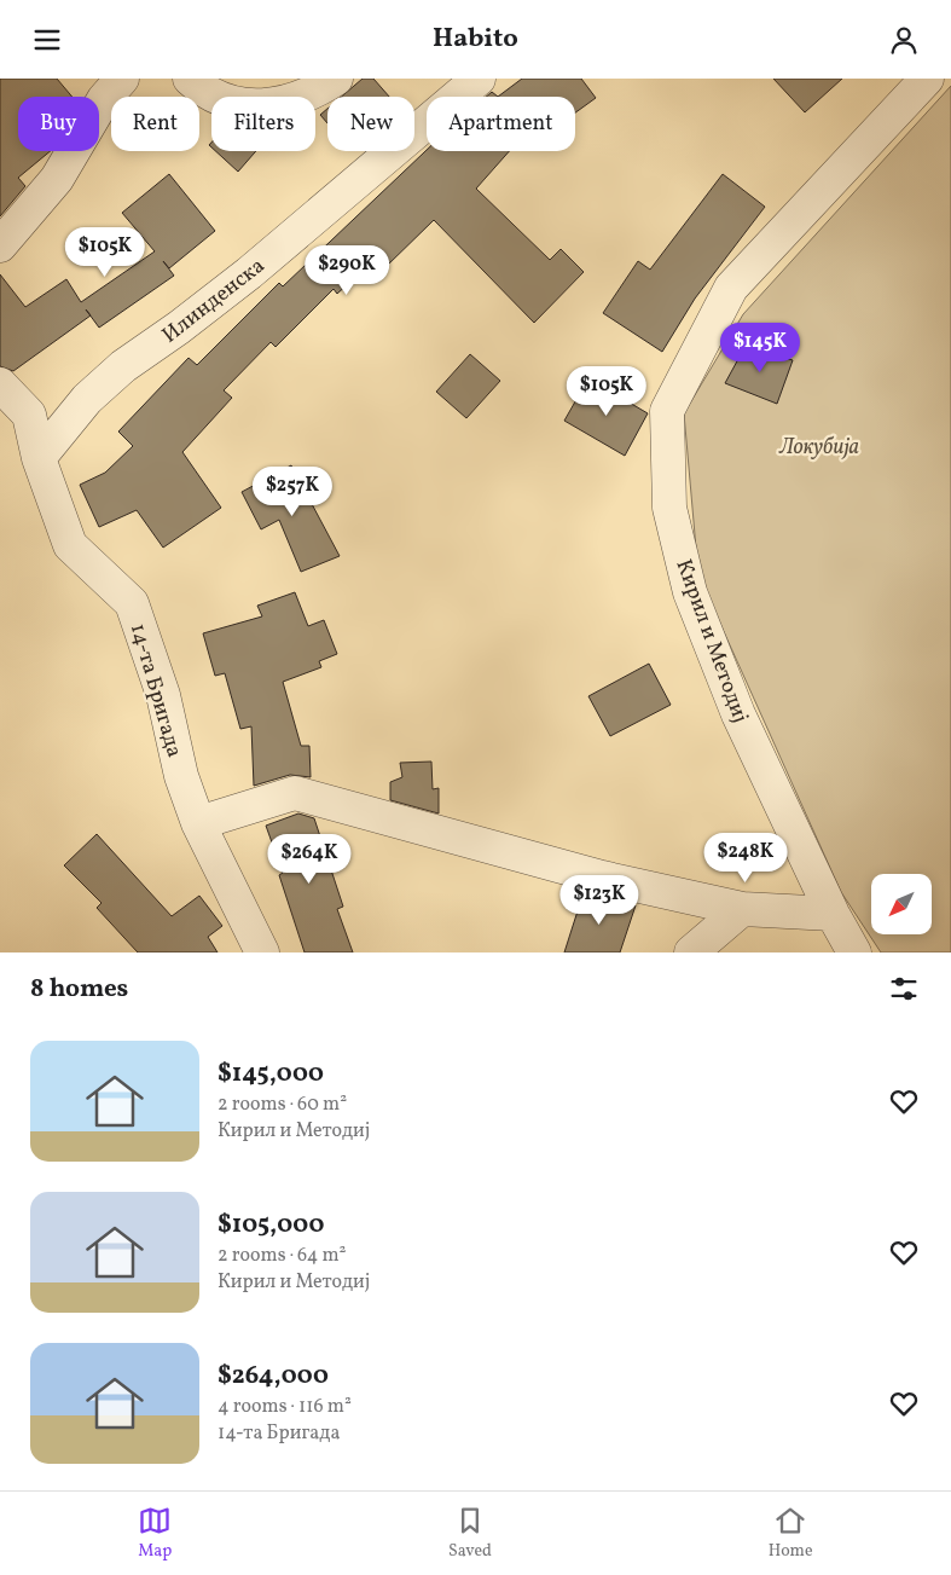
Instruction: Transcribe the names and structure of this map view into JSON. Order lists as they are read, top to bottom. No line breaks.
{"streets":{"street":["Илинденска","Кирил и Методиј","14-та Бригада"]},"crossings":[["Илинденска","14-та Бригада"]],"parks":["Локубија"],"north":"bottom left","page":{"header":"Habito","chip":["Buy","Rent","Filters","New","Apartment"],"price":["$105K","$290K","$145K","$105K","$257K","$248K","$264K","$123K"],"heading":"8 homes","list":[{"name":"$145,000","note":"2 rooms · 60 m² · Кирил и Методиј"},{"name":"$105,000","note":"2 rooms · 64 m² · Кирил и Методиј"},{"name":"$264,000","note":"4 rooms · 116 m² · 14-та Бригада"}],"tabs":["Map","Saved","Home"]}}
